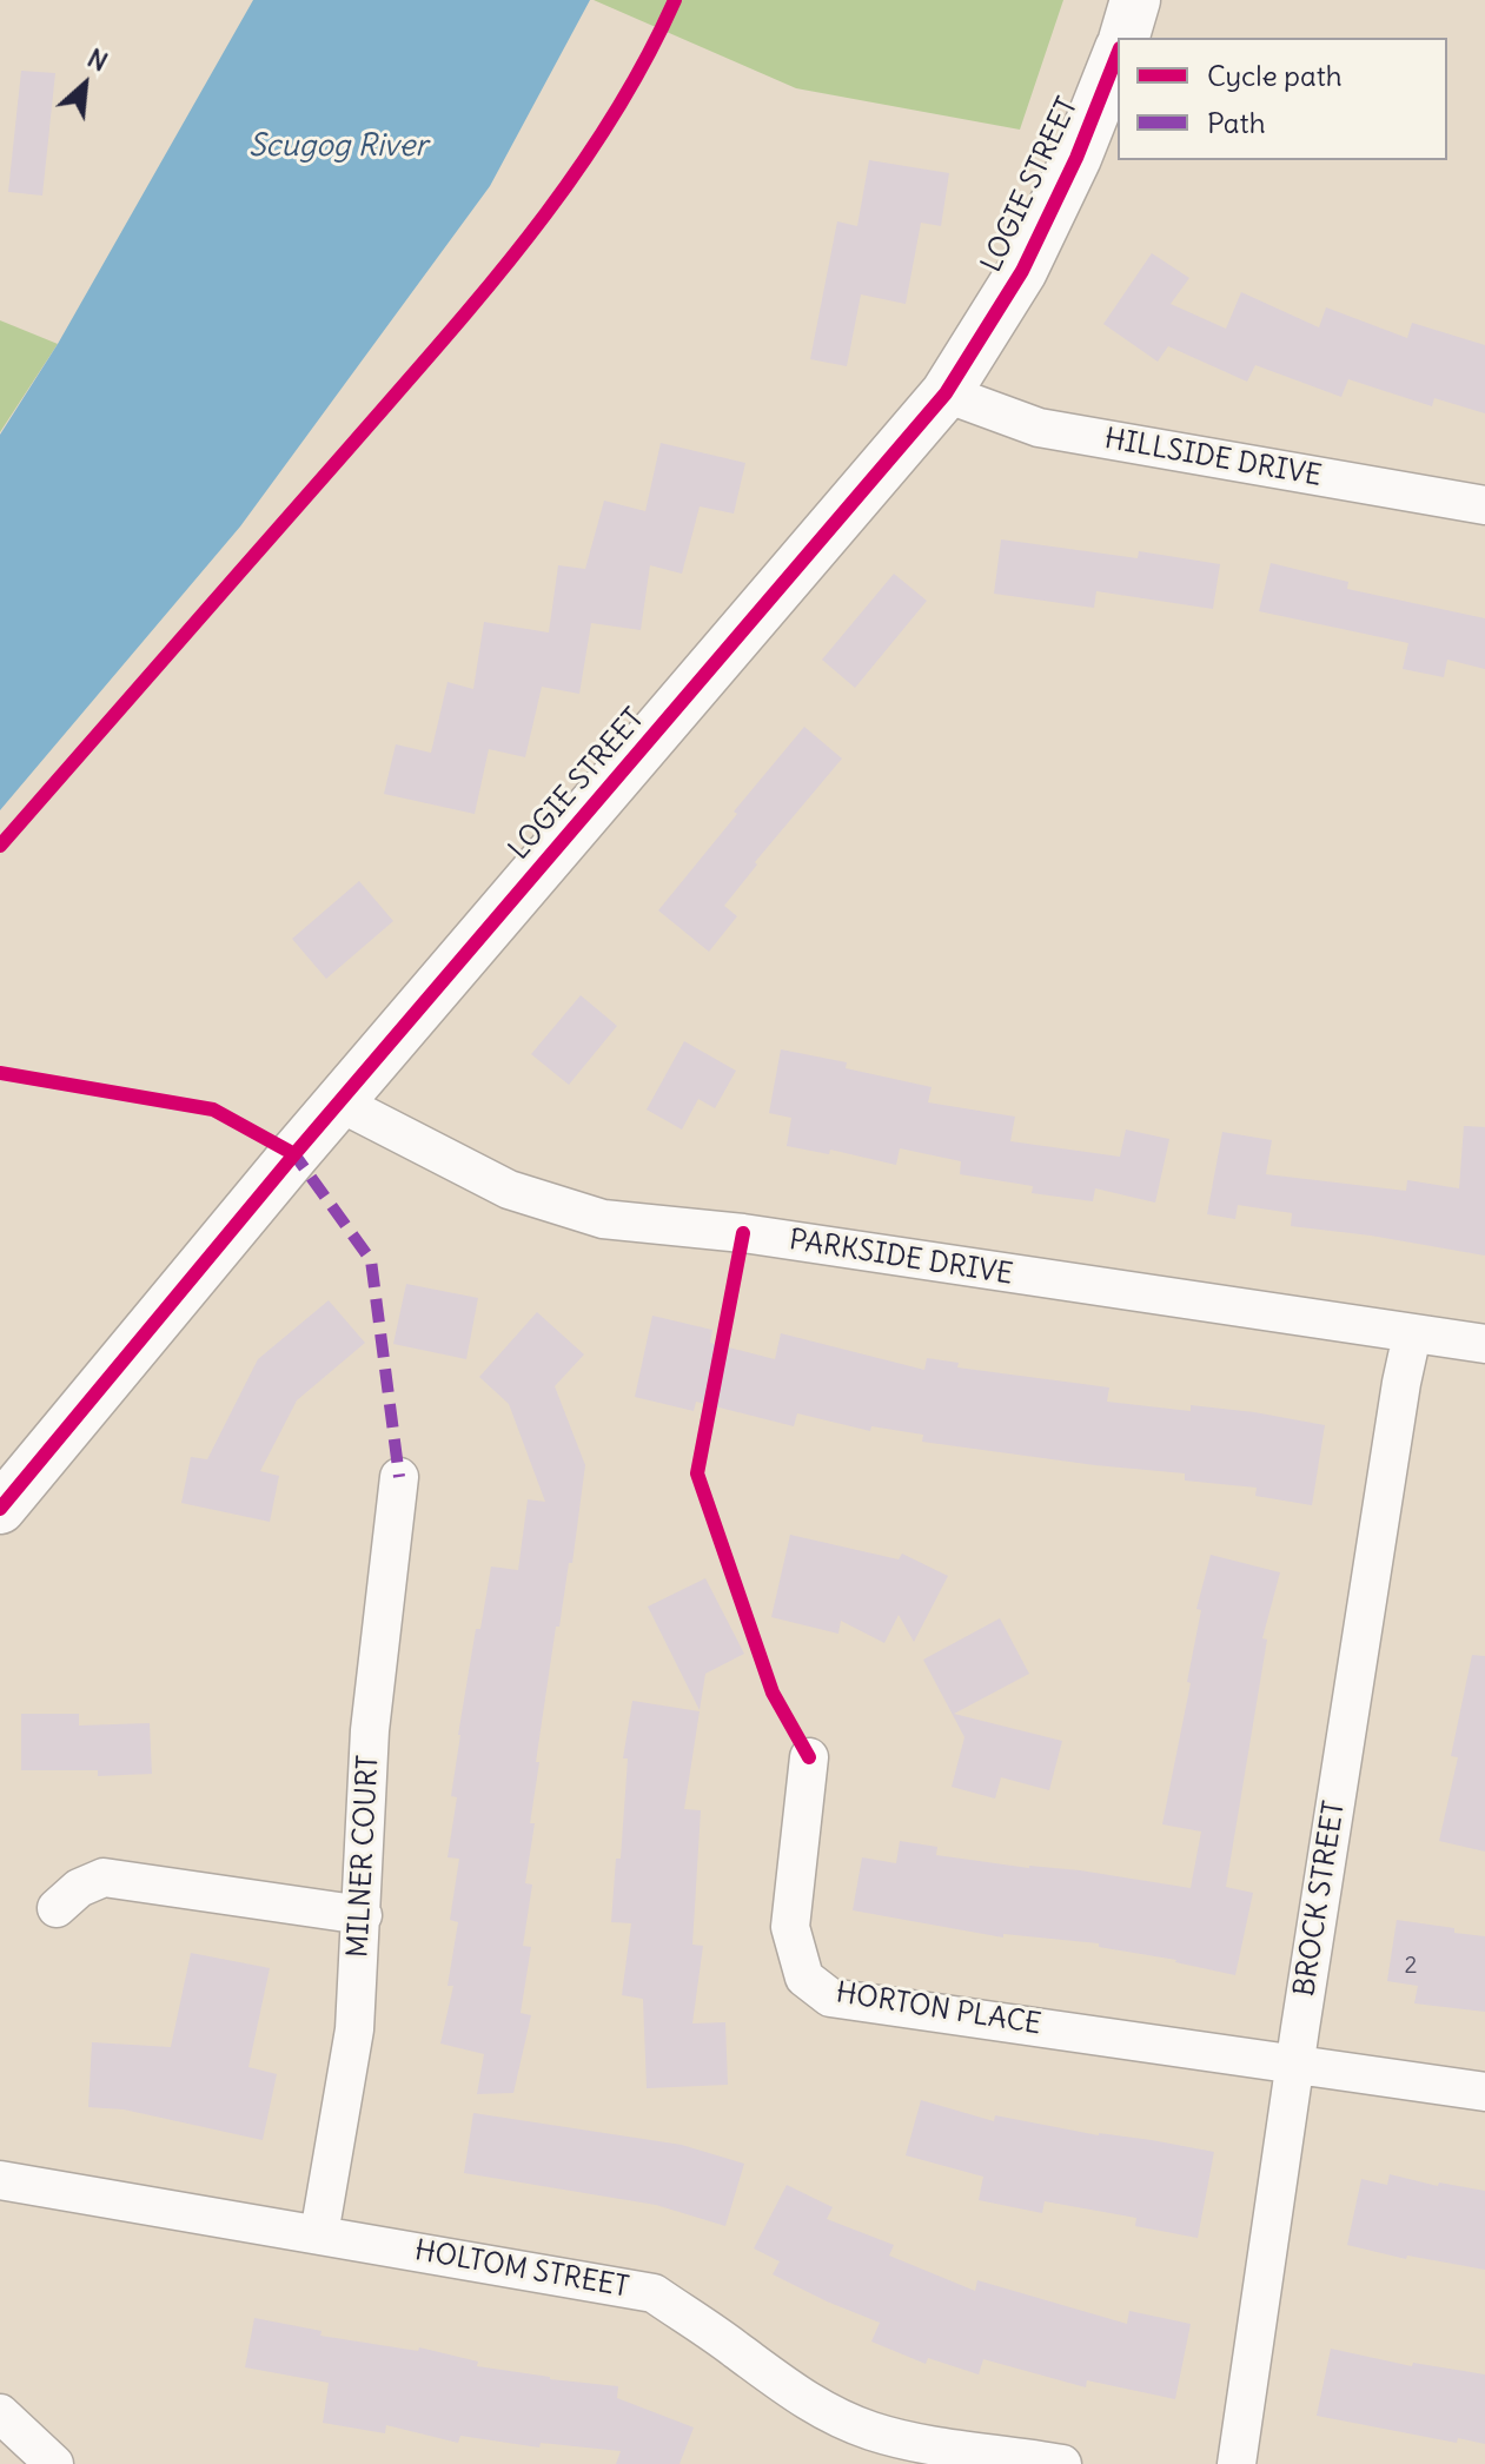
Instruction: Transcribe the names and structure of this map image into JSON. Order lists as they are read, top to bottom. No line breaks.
{"streets":{"street":["LOGIE STREET","HILLSIDE DRIVE","PARKSIDE DRIVE","MILNER COURT","BROCK STREET","HORTON PLACE","HOLTOM STREET"]},"crossings":[["LOGIE STREET","HILLSIDE DRIVE"],["LOGIE STREET","PARKSIDE DRIVE"],["PARKSIDE DRIVE","BROCK STREET"],["MILNER COURT","HOLTOM STREET"],["BROCK STREET","HORTON PLACE"]],"water":["Scugog River"],"house_numbers":["2"],"legend":["Cycle path","Path"],"north":"top right"}
